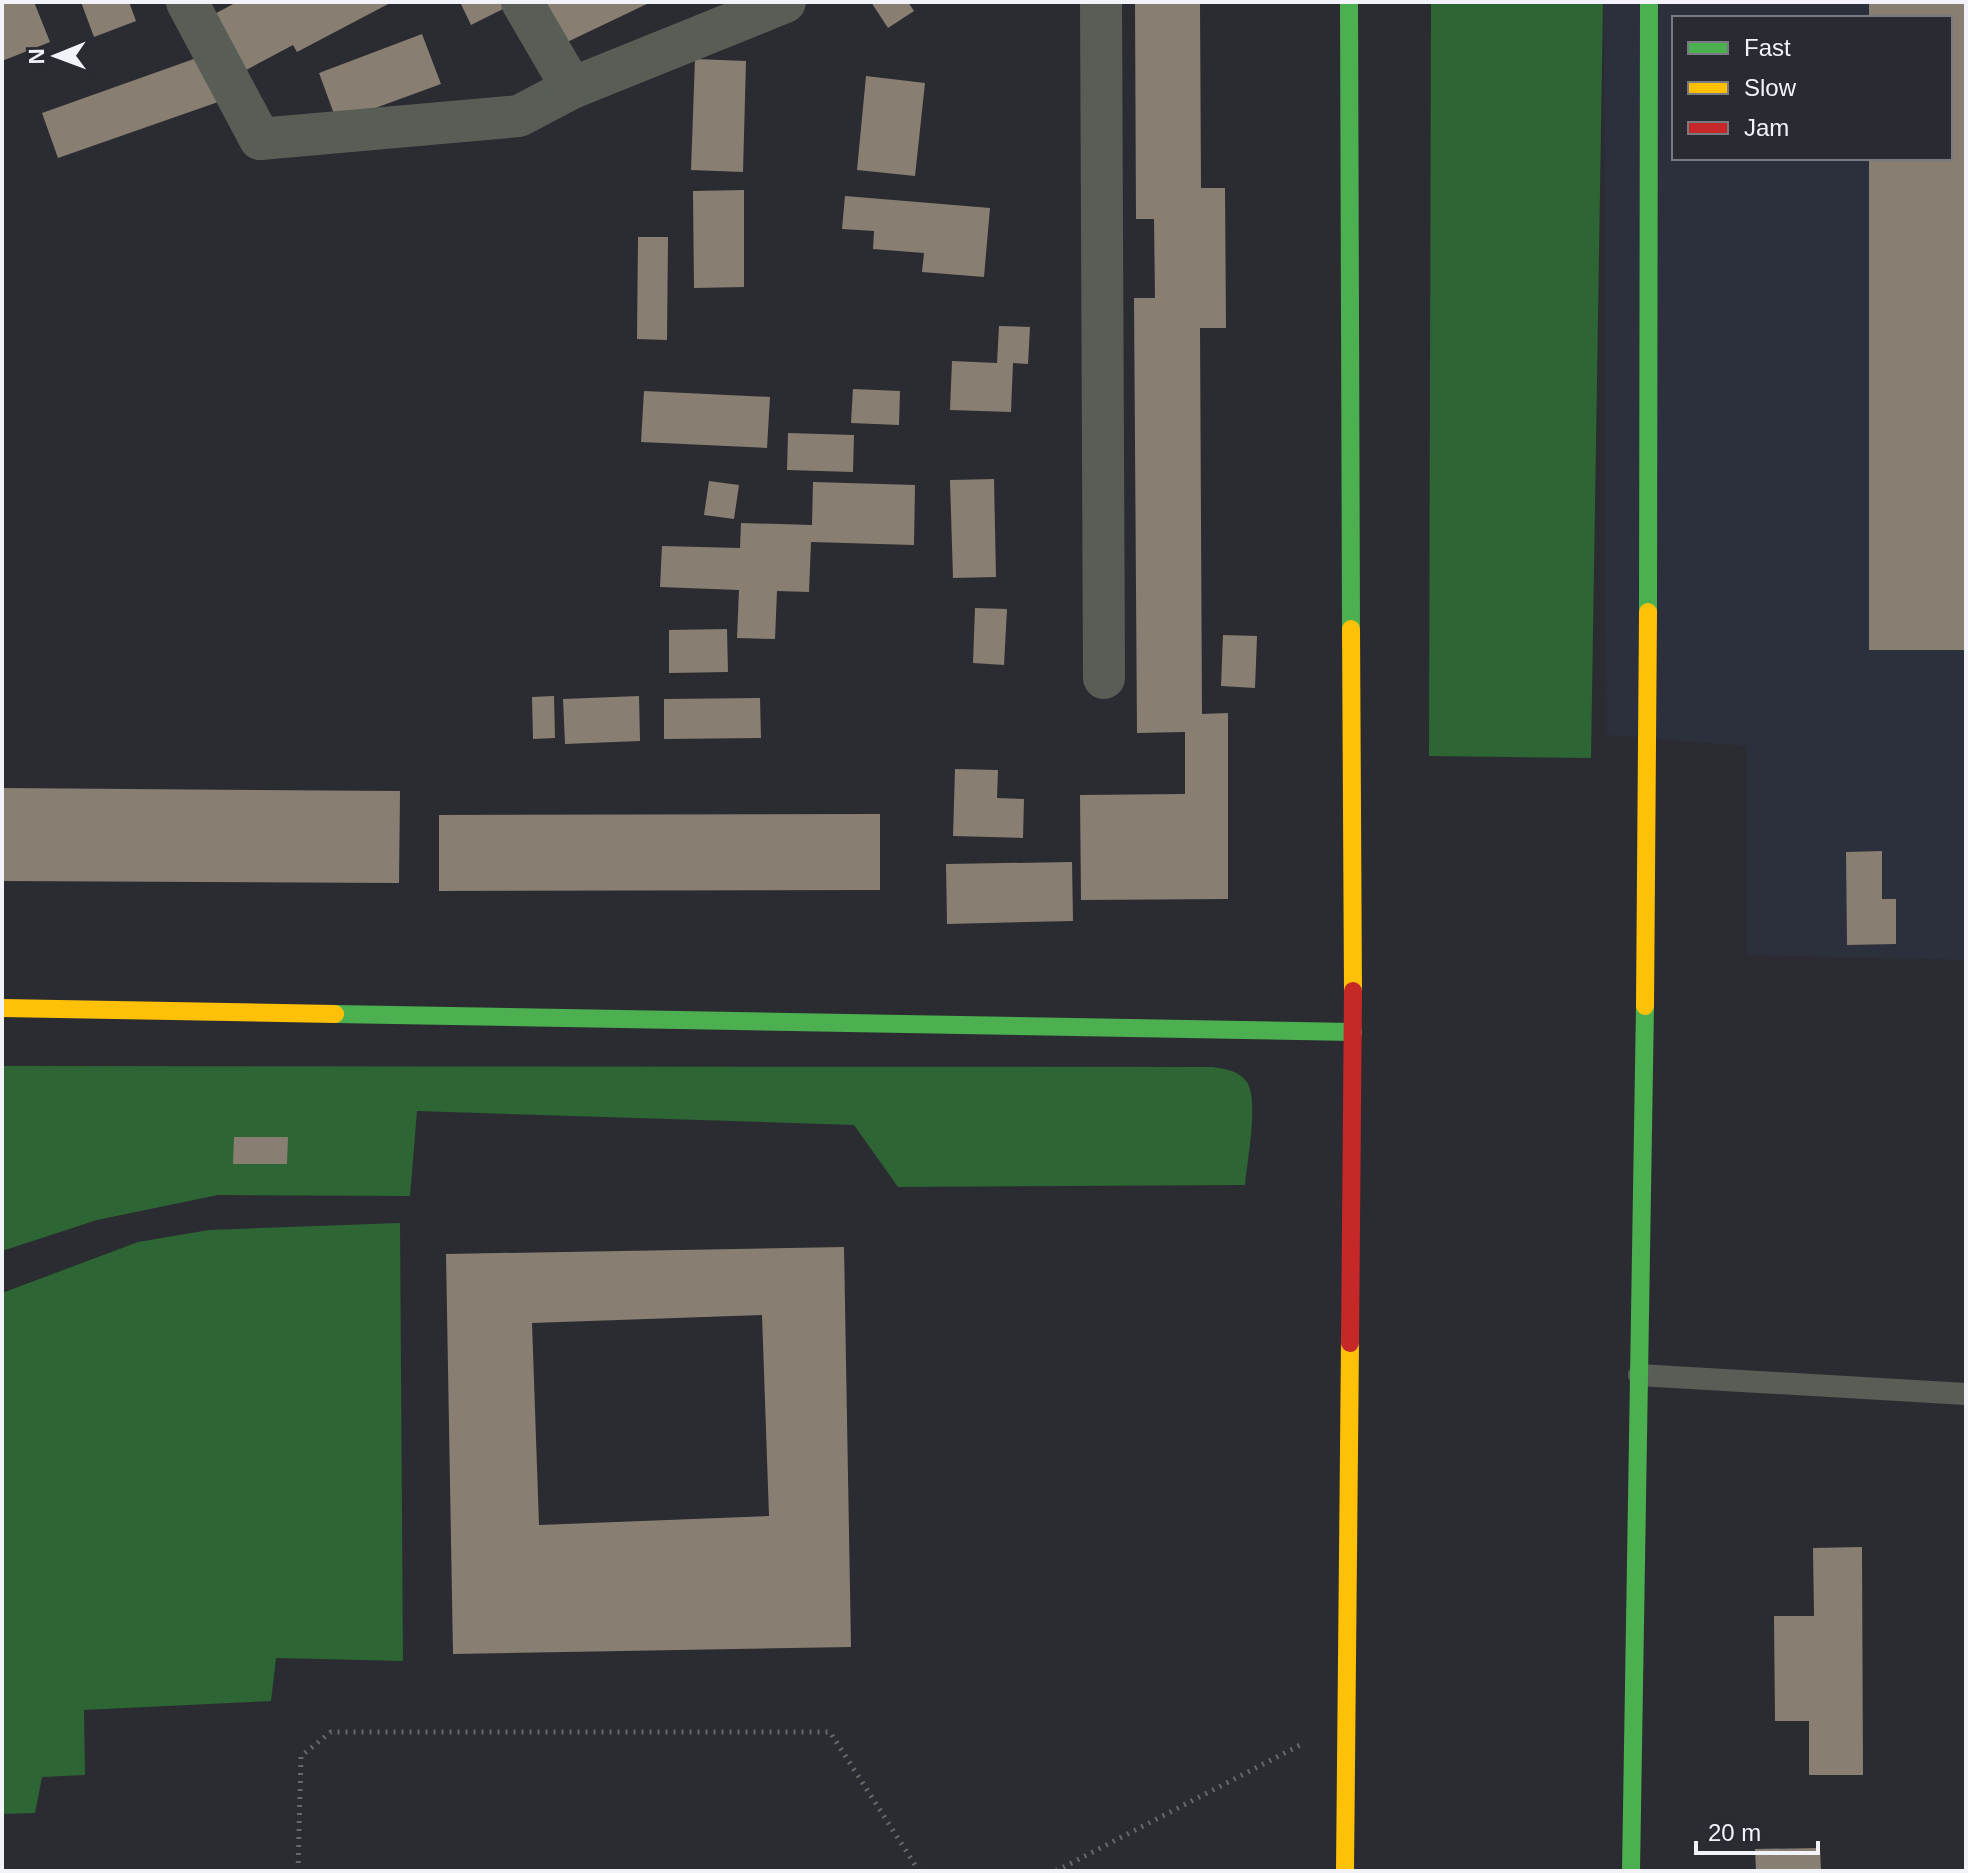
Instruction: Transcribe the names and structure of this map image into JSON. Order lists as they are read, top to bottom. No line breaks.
{"legend":["Fast","Slow","Jam"],"scale_bar":"20 m","north":"left"}
